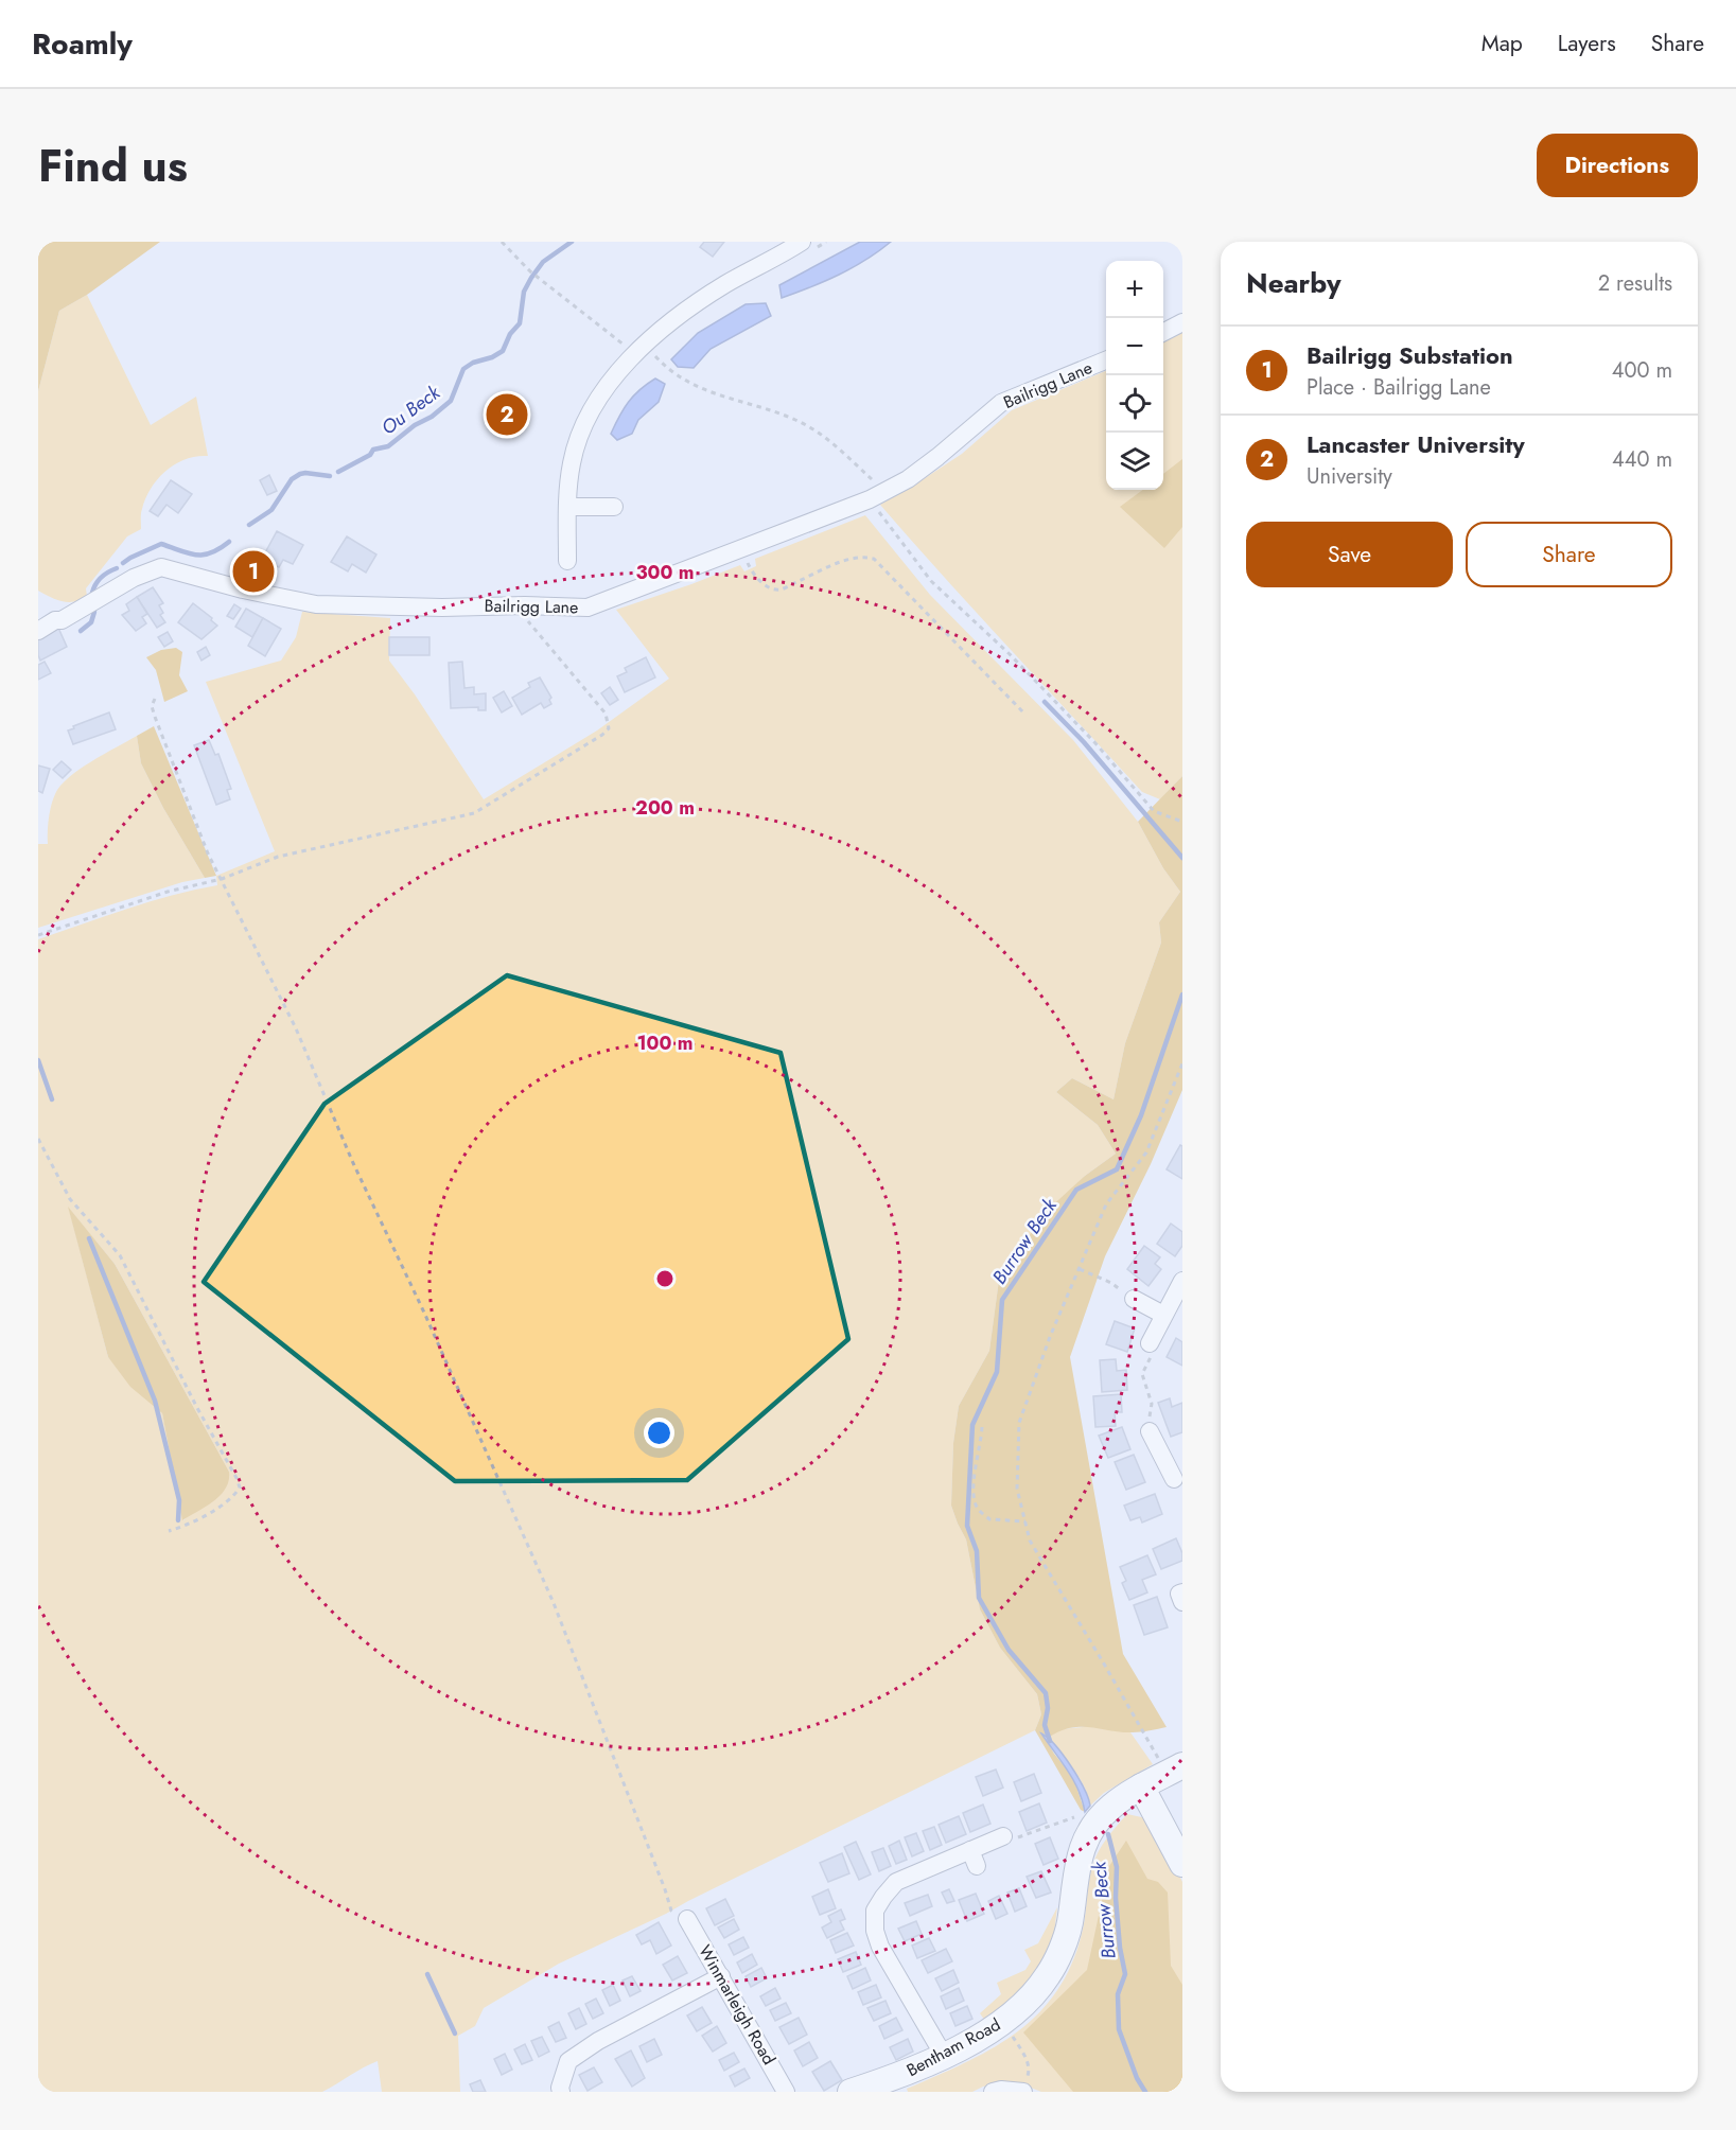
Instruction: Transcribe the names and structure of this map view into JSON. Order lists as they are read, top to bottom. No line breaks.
{"streets":{"street":["Bailrigg Lane","Winmarleigh Road","Bentham Road"]},"water":["Ou Beck","Burrow Beck"],"page":{"header":"Roamly","nav":["Map","Layers","Share"],"title":"Find us","buttons":["Directions",["Save","Share"]],"heading":["Nearby","2 results"],"map_buttons":["+","−"],"list":[{"mark":"1","name":"Bailrigg Substation","note":"Place · Bailrigg Lane","value":"400 m"},{"mark":"2","name":"Lancaster University","note":"University","value":"440 m"}],"pins":["2","1"]},"rings":["300 m","200 m","100 m"]}
